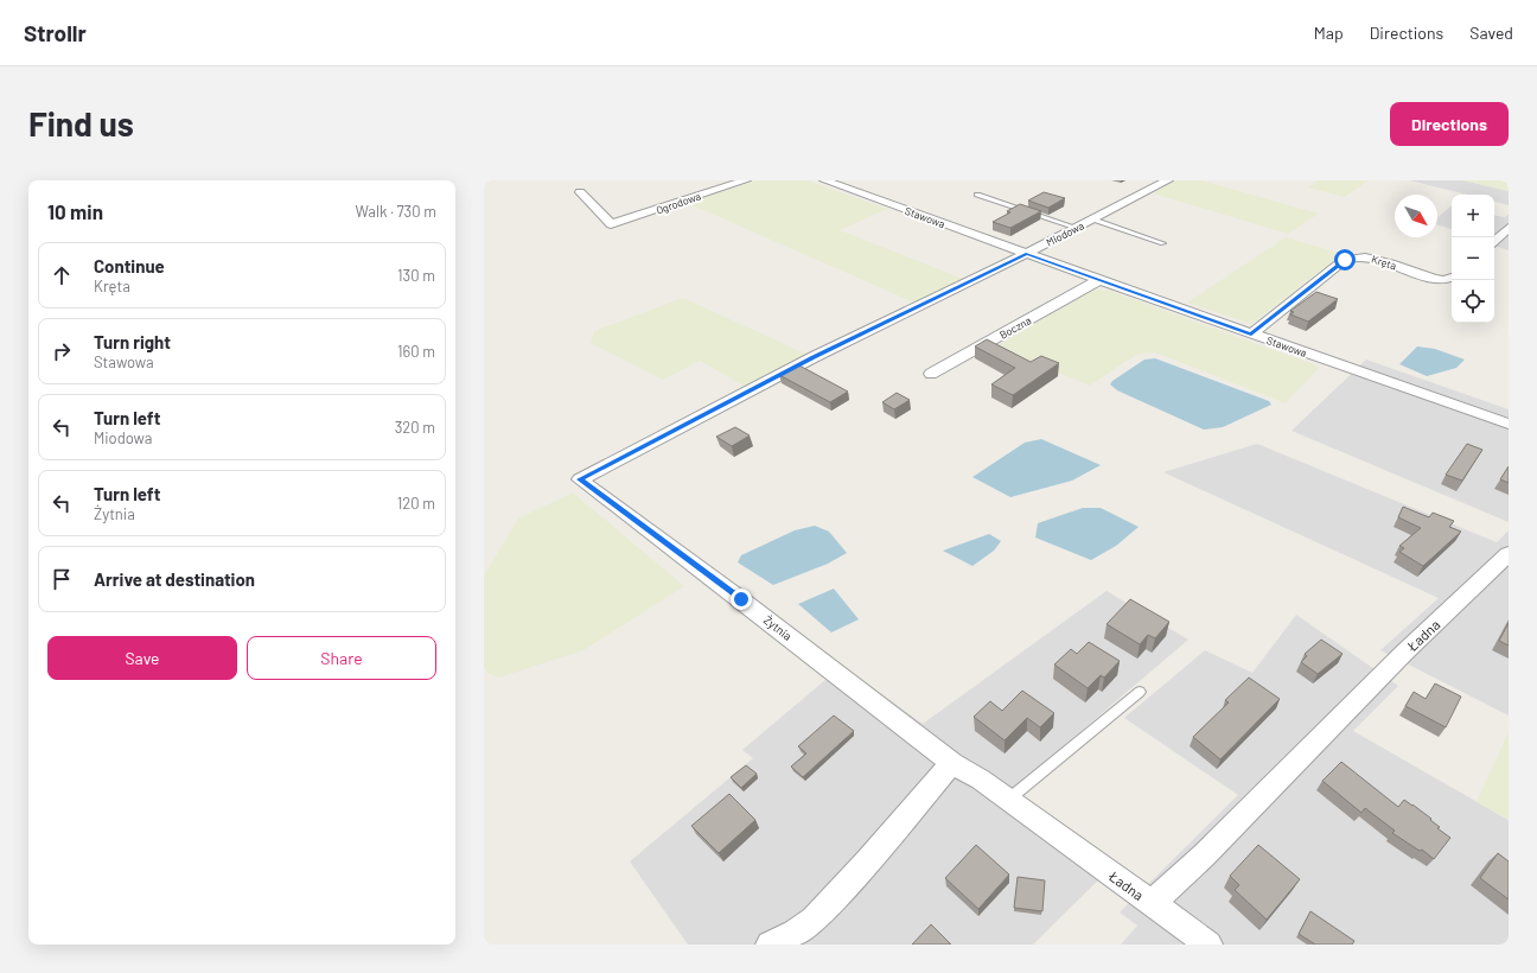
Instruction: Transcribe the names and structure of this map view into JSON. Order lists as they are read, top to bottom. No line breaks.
{"streets":{"street":["Ogrodowa","Stawowa","Miodowa","Kręta","Boczna","Żytnia","Ładna"]},"crossings":[["Stawowa","Miodowa"],["Stawowa","Kręta"],["Stawowa","Boczna"],["Miodowa","Żytnia"],["Żytnia","Ładna"]],"north":"bottom right","page":{"header":"Strollr","nav":["Map","Directions","Saved"],"buttons":["Directions",["Save","Share"]],"title":"Find us","heading":["10 min","Walk · 730 m"],"map_buttons":["+","−"],"list":[["Continue","Kręta","130 m"],["Turn right","Stawowa","160 m"],["Turn left","Miodowa","320 m"],["Turn left","Żytnia","120 m"],"Arrive at destination"]}}
